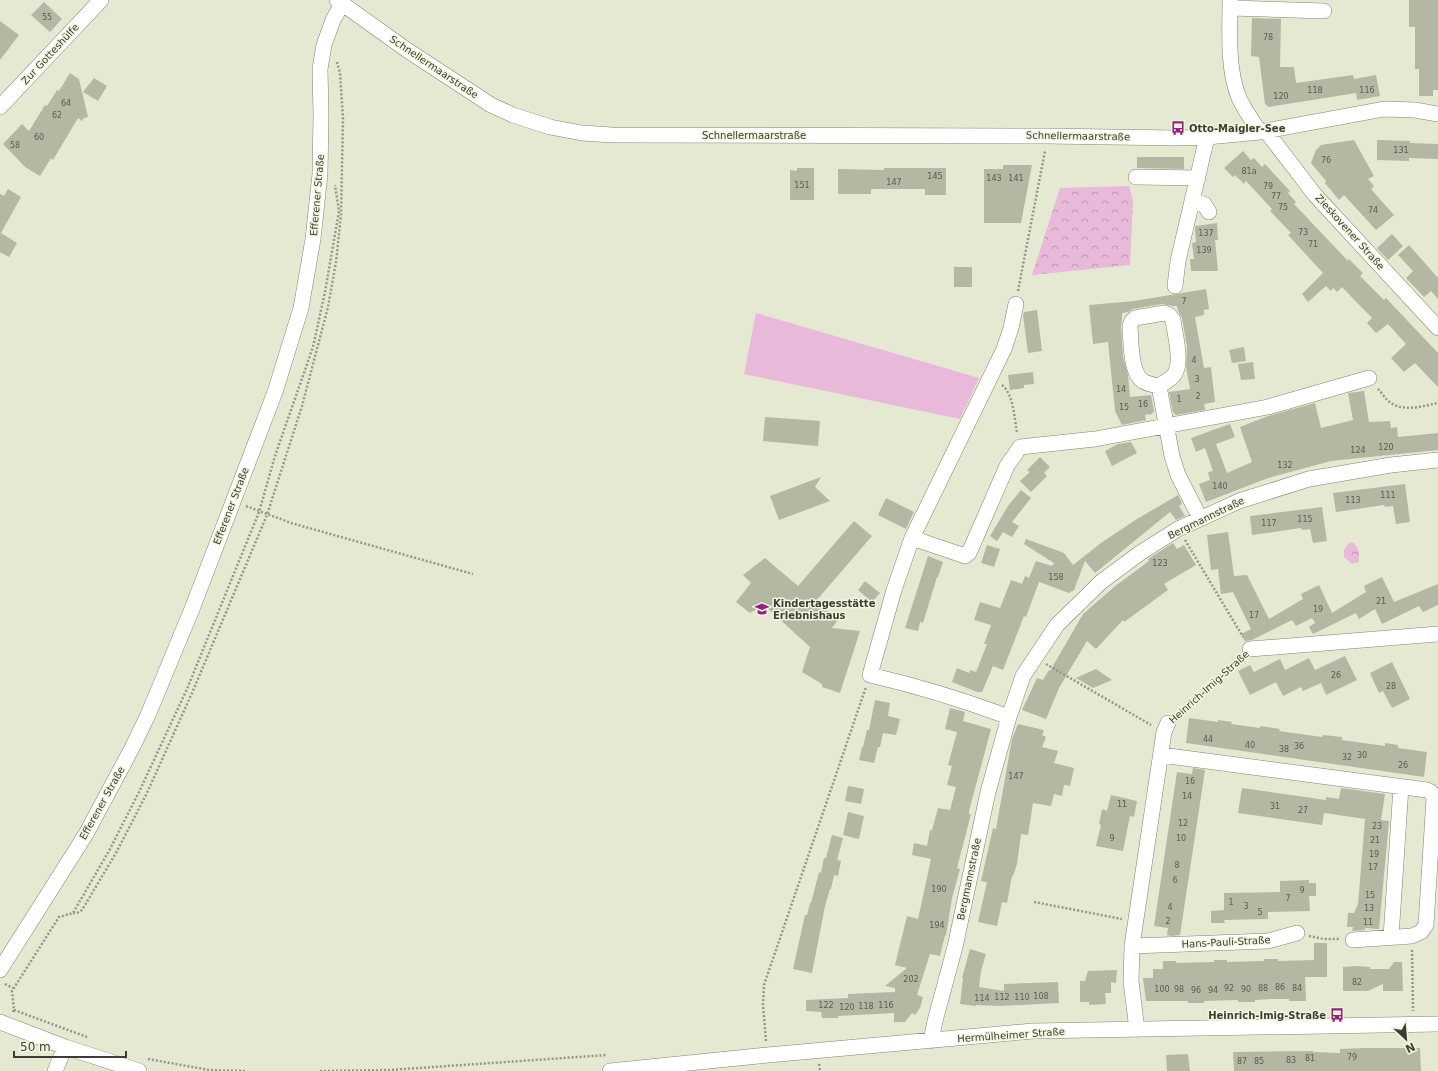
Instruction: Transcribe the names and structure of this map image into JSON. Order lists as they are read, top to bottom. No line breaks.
{"streets":{"street":["Zur Gotteshülfe","Schnellermaarstraße","Efferener Straße","Zieskovener Straße","Bergmannstraße","Heinrich-Imig-Straße","Hans-Pauli-Straße","Hermülheimer Straße"]},"crossings":[["Schnellermaarstraße","Efferener Straße"],["Schnellermaarstraße","Zieskovener Straße"],["Bergmannstraße","Hermülheimer Straße"],["Heinrich-Imig-Straße","Hans-Pauli-Straße"],["Heinrich-Imig-Straße","Hermülheimer Straße"]],"places":{"bus stop":["Otto-Maigler-See","Heinrich-Imig-Straße"],"school or university":["Kindertagesstätte Erlebnishaus"]},"house_numbers":["55","78","118","116","120","64","62","60","58","131","76","81a","145","143","141","147","151","79","77","75","74","73","137","71","139","7","4","3","14","2","1","16","15","120","124","132","140","111","113","115","117","123","158","21","19","17","26","28","44","40","36","38","30","32","26","147","16","14","11","31","27","12","23","9","10","21","19","8","17","6","190","9","15","7","1","3","4","13","5","2","11","194","202","82","86","92","88","84","100","98","90","96","94","108","112","110","114","122","116","118","120","79","81","83","87","85"],"scale_bar":"50 m","north":"bottom right"}
